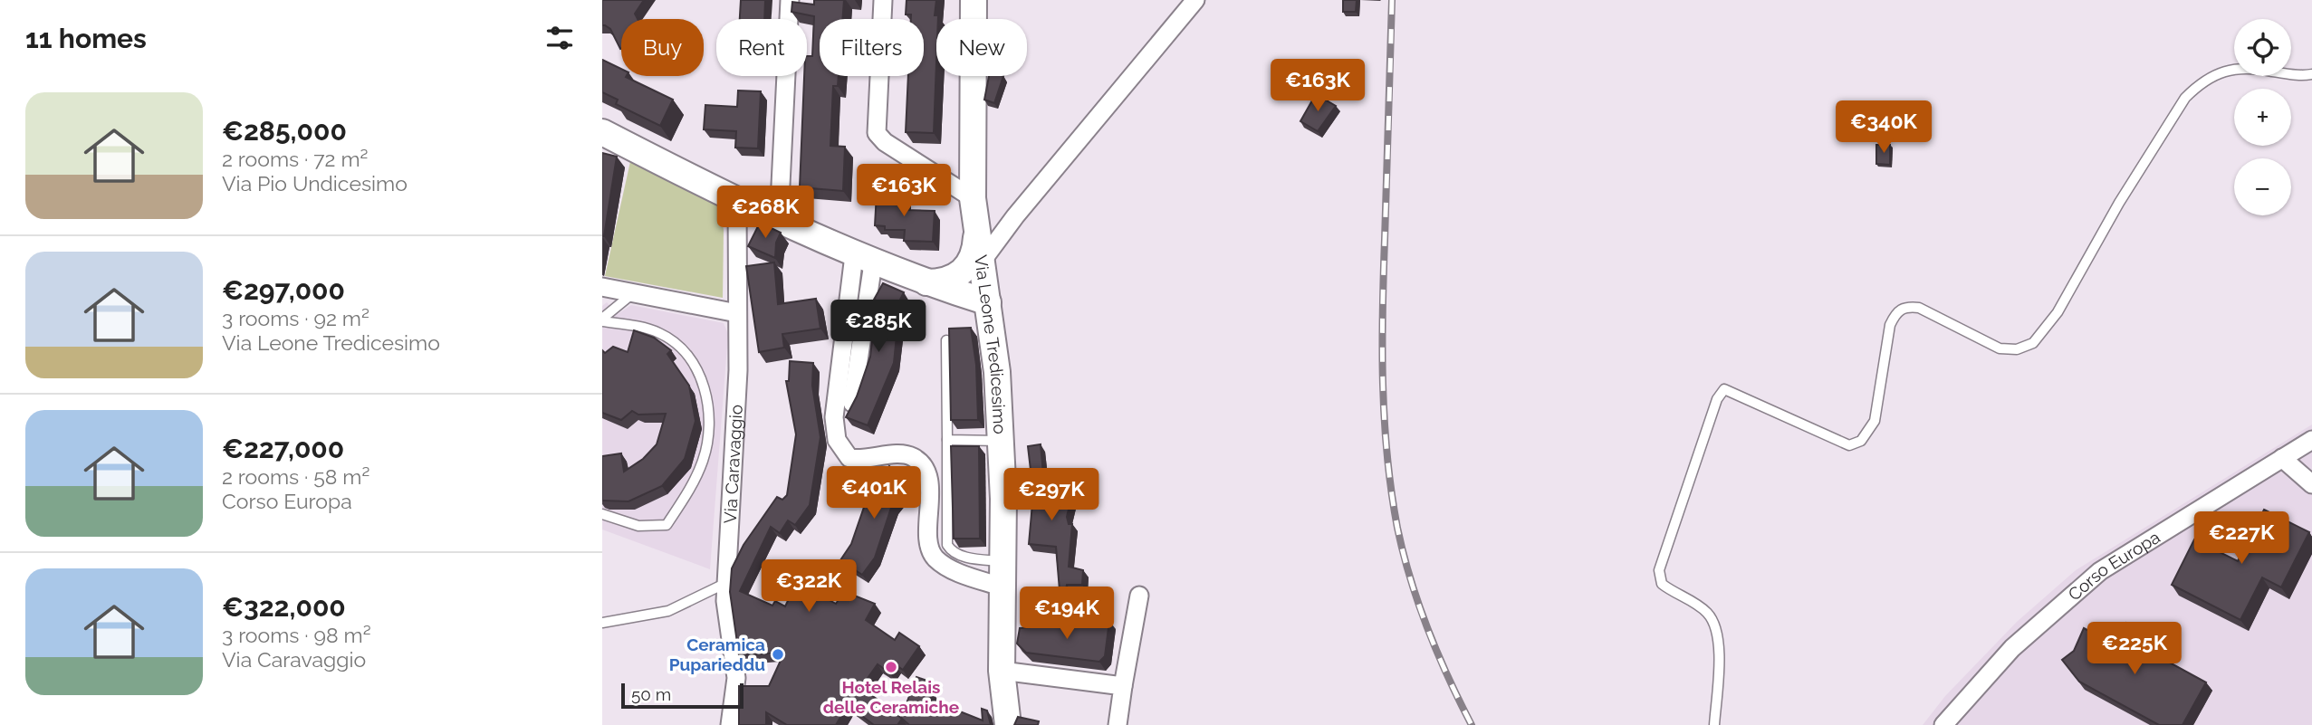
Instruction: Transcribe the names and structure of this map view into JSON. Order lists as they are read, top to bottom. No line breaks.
{"streets":{"street":["Via Leone Tredicesimo","Via Caravaggio","Corso Europa"]},"places":["Ceramica Puparieddu","Hotel Relais delle Ceramiche"],"scale_bar":"50 m","page":{"heading":"11 homes","map_buttons":["+","−"],"chip":["Buy","Rent","Filters","New"],"price":["€163K","€340K","€163K","€268K","€285K","€401K","€297K","€227K","€322K","€194K","€225K"],"list":[{"name":"€285,000","note":"2 rooms · 72 m² · Via Pio Undicesimo"},{"name":"€297,000","note":"3 rooms · 92 m² · Via Leone Tredicesimo"},{"name":"€227,000","note":"2 rooms · 58 m² · Corso Europa"},{"name":"€322,000","note":"3 rooms · 98 m² · Via Caravaggio"}],"scale":"50 m"}}
